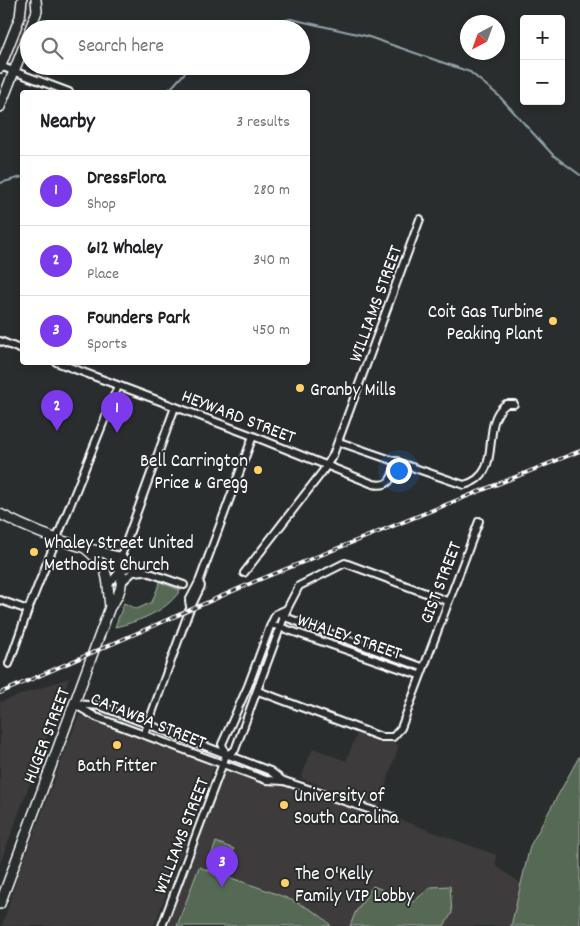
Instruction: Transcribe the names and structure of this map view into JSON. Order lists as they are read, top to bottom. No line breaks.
{"streets":{"main road":["HUGER STREET"],"street":["WILLIAMS STREET","HEYWARD STREET","GIST STREET","WHALEY STREET","CATAWBA STREET"]},"crossings":[["WILLIAMS STREET","HEYWARD STREET"],["WILLIAMS STREET","GIST STREET"],["WILLIAMS STREET","WHALEY STREET"],["WILLIAMS STREET","CATAWBA STREET"],["GIST STREET","WHALEY STREET"],["CATAWBA STREET","HUGER STREET"]],"places":["Coit Gas Turbine Peaking Plant","Granby Mills","Bell Carrington Price & Gregg","Whaley Street United Methodist Church","Bath Fitter","University of South Carolina","The O'Kelly Family VIP Lobby"],"north":"bottom left","page":{"map_buttons":["+","−"],"search":"Search here","heading":["Nearby","3 results"],"list":[{"mark":"1","name":"DressFlora","note":"Shop","value":"280 m"},{"mark":"2","name":"612 Whaley","note":"Place","value":"340 m"},{"mark":"3","name":"Founders Park","note":"Sports","value":"450 m"}],"pins":["2","1","3"]}}
